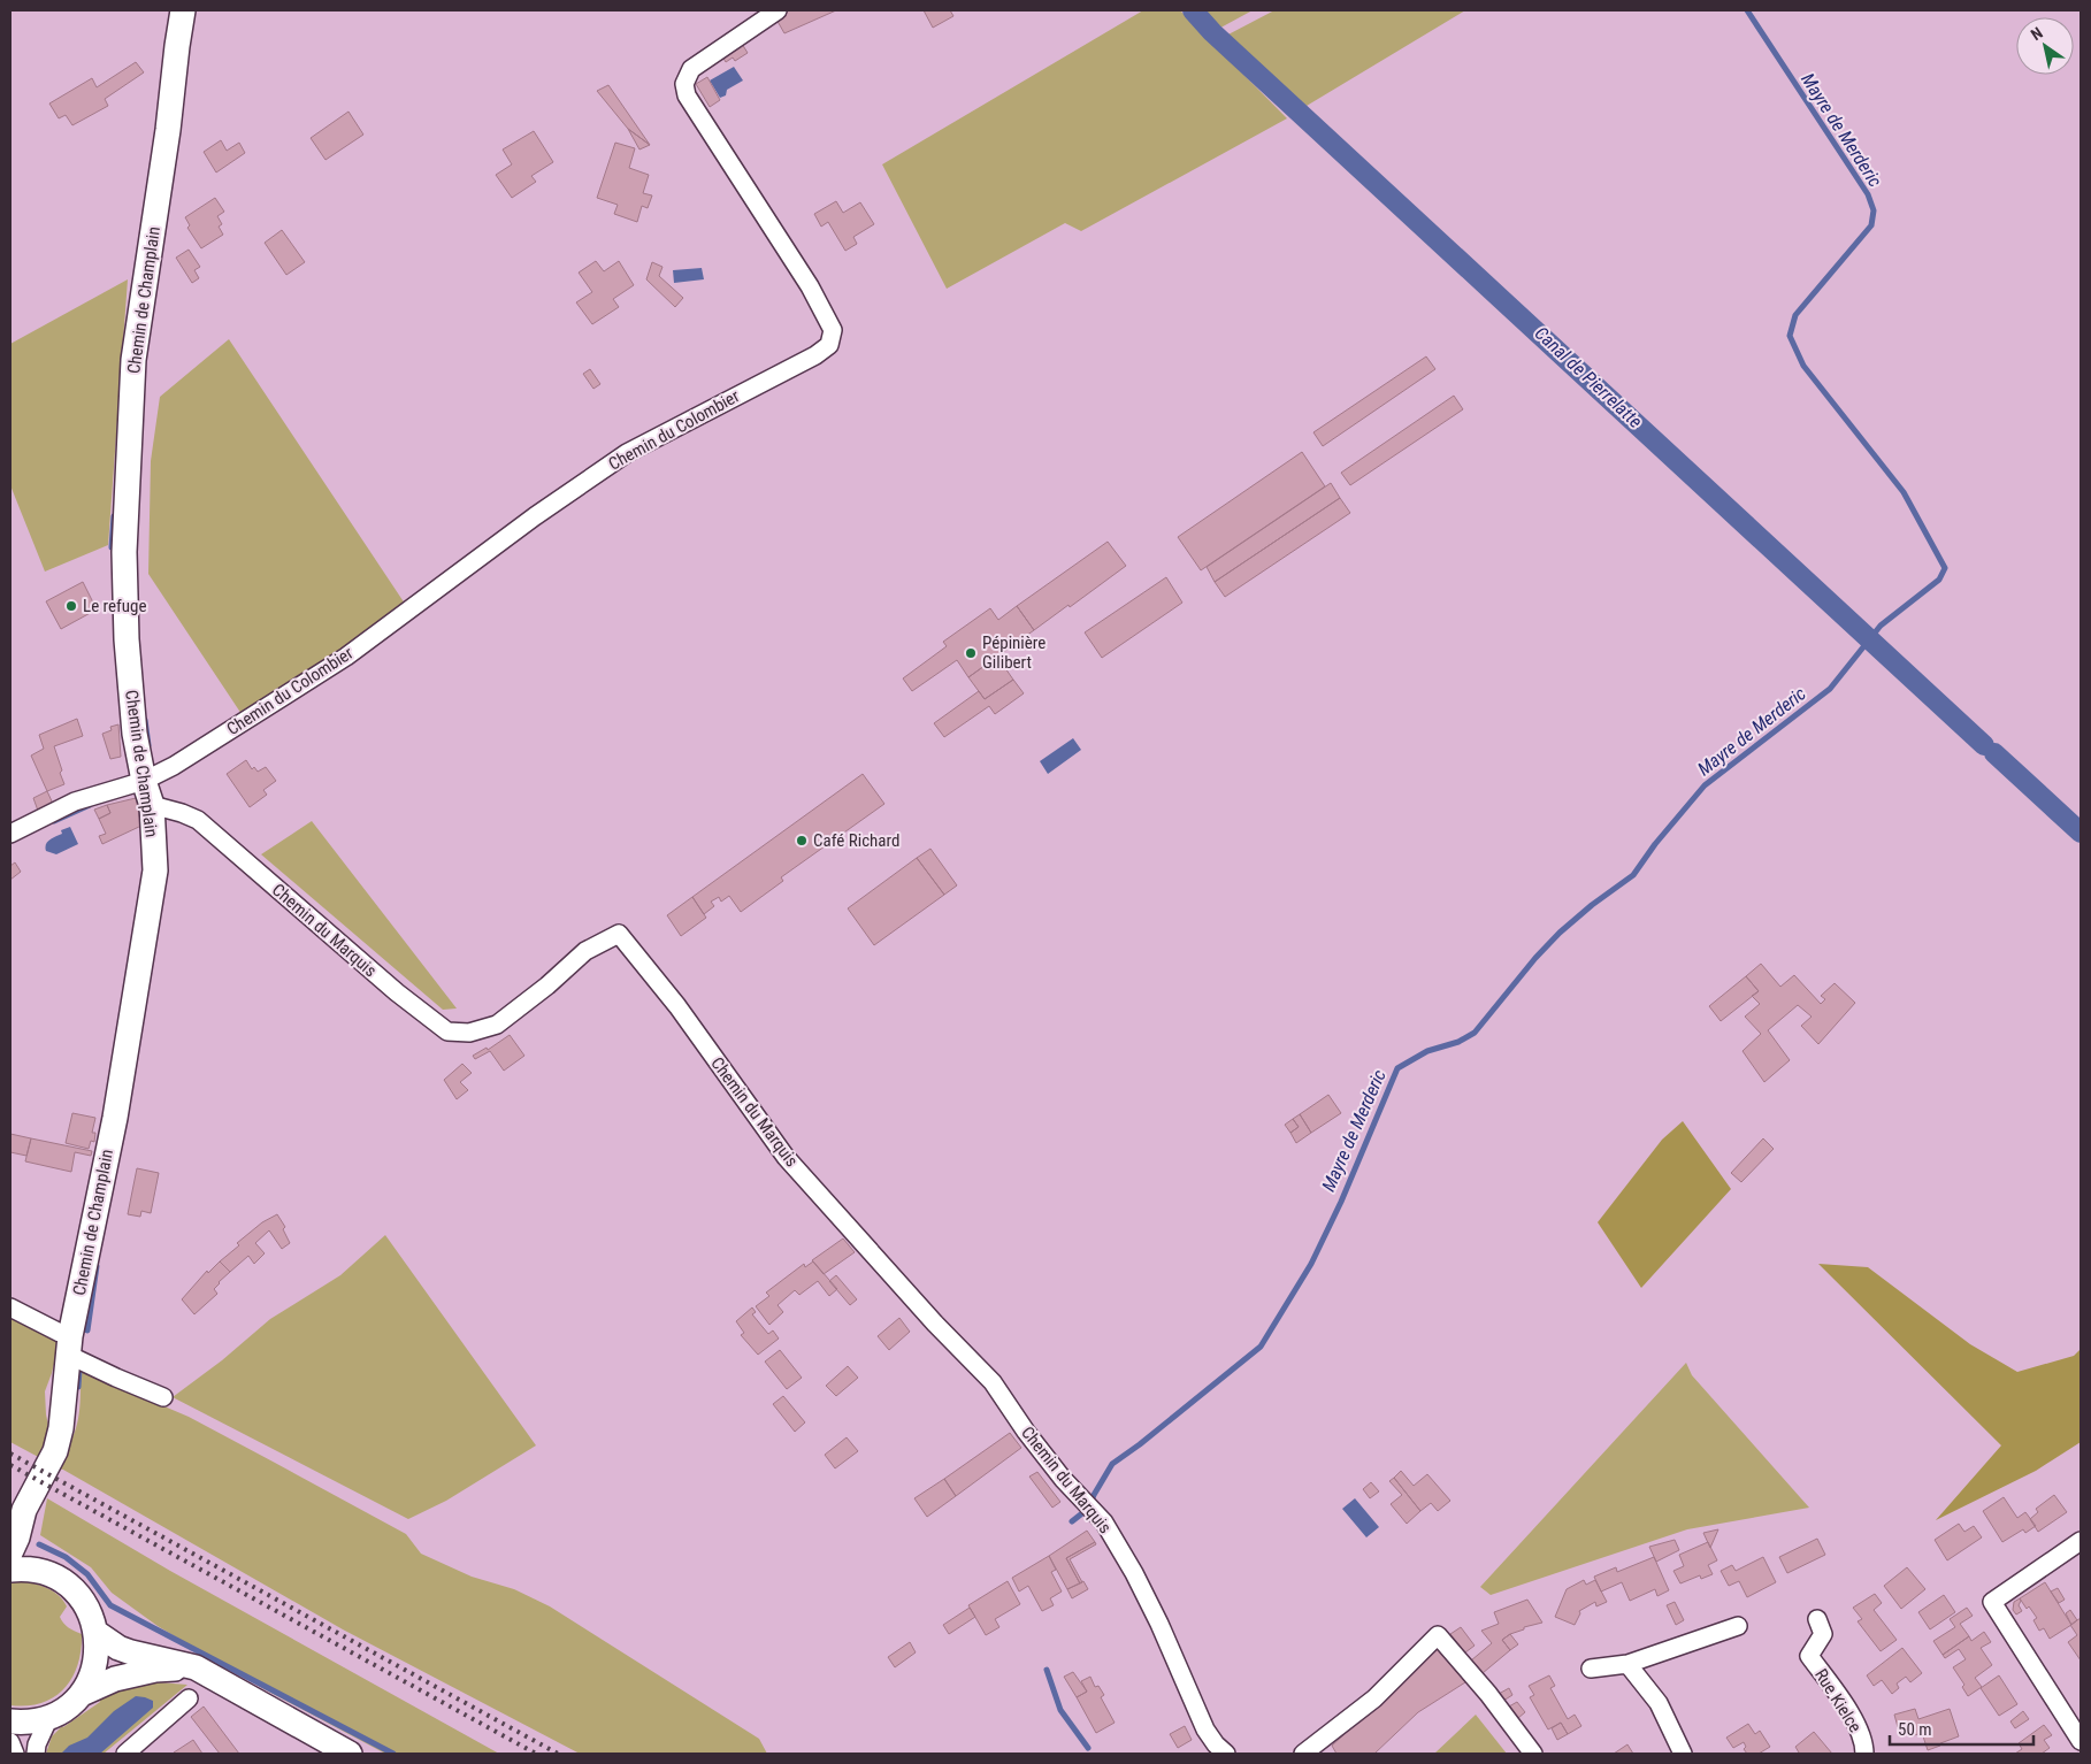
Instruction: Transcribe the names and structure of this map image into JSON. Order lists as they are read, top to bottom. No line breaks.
{"streets":{"street":["Chemin de Champlain","Chemin du Colombier","Chemin du Marquis","Rue Kielce"]},"crossings":[["Chemin de Champlain","Chemin du Colombier"],["Chemin de Champlain","Chemin du Marquis"]],"water":["Mayre de Merderic","Canal de Pierrelatte"],"places":["Le refuge","Pépinière Gilibert","Café Richard"],"scale_bar":"50 m","north":"top left"}
